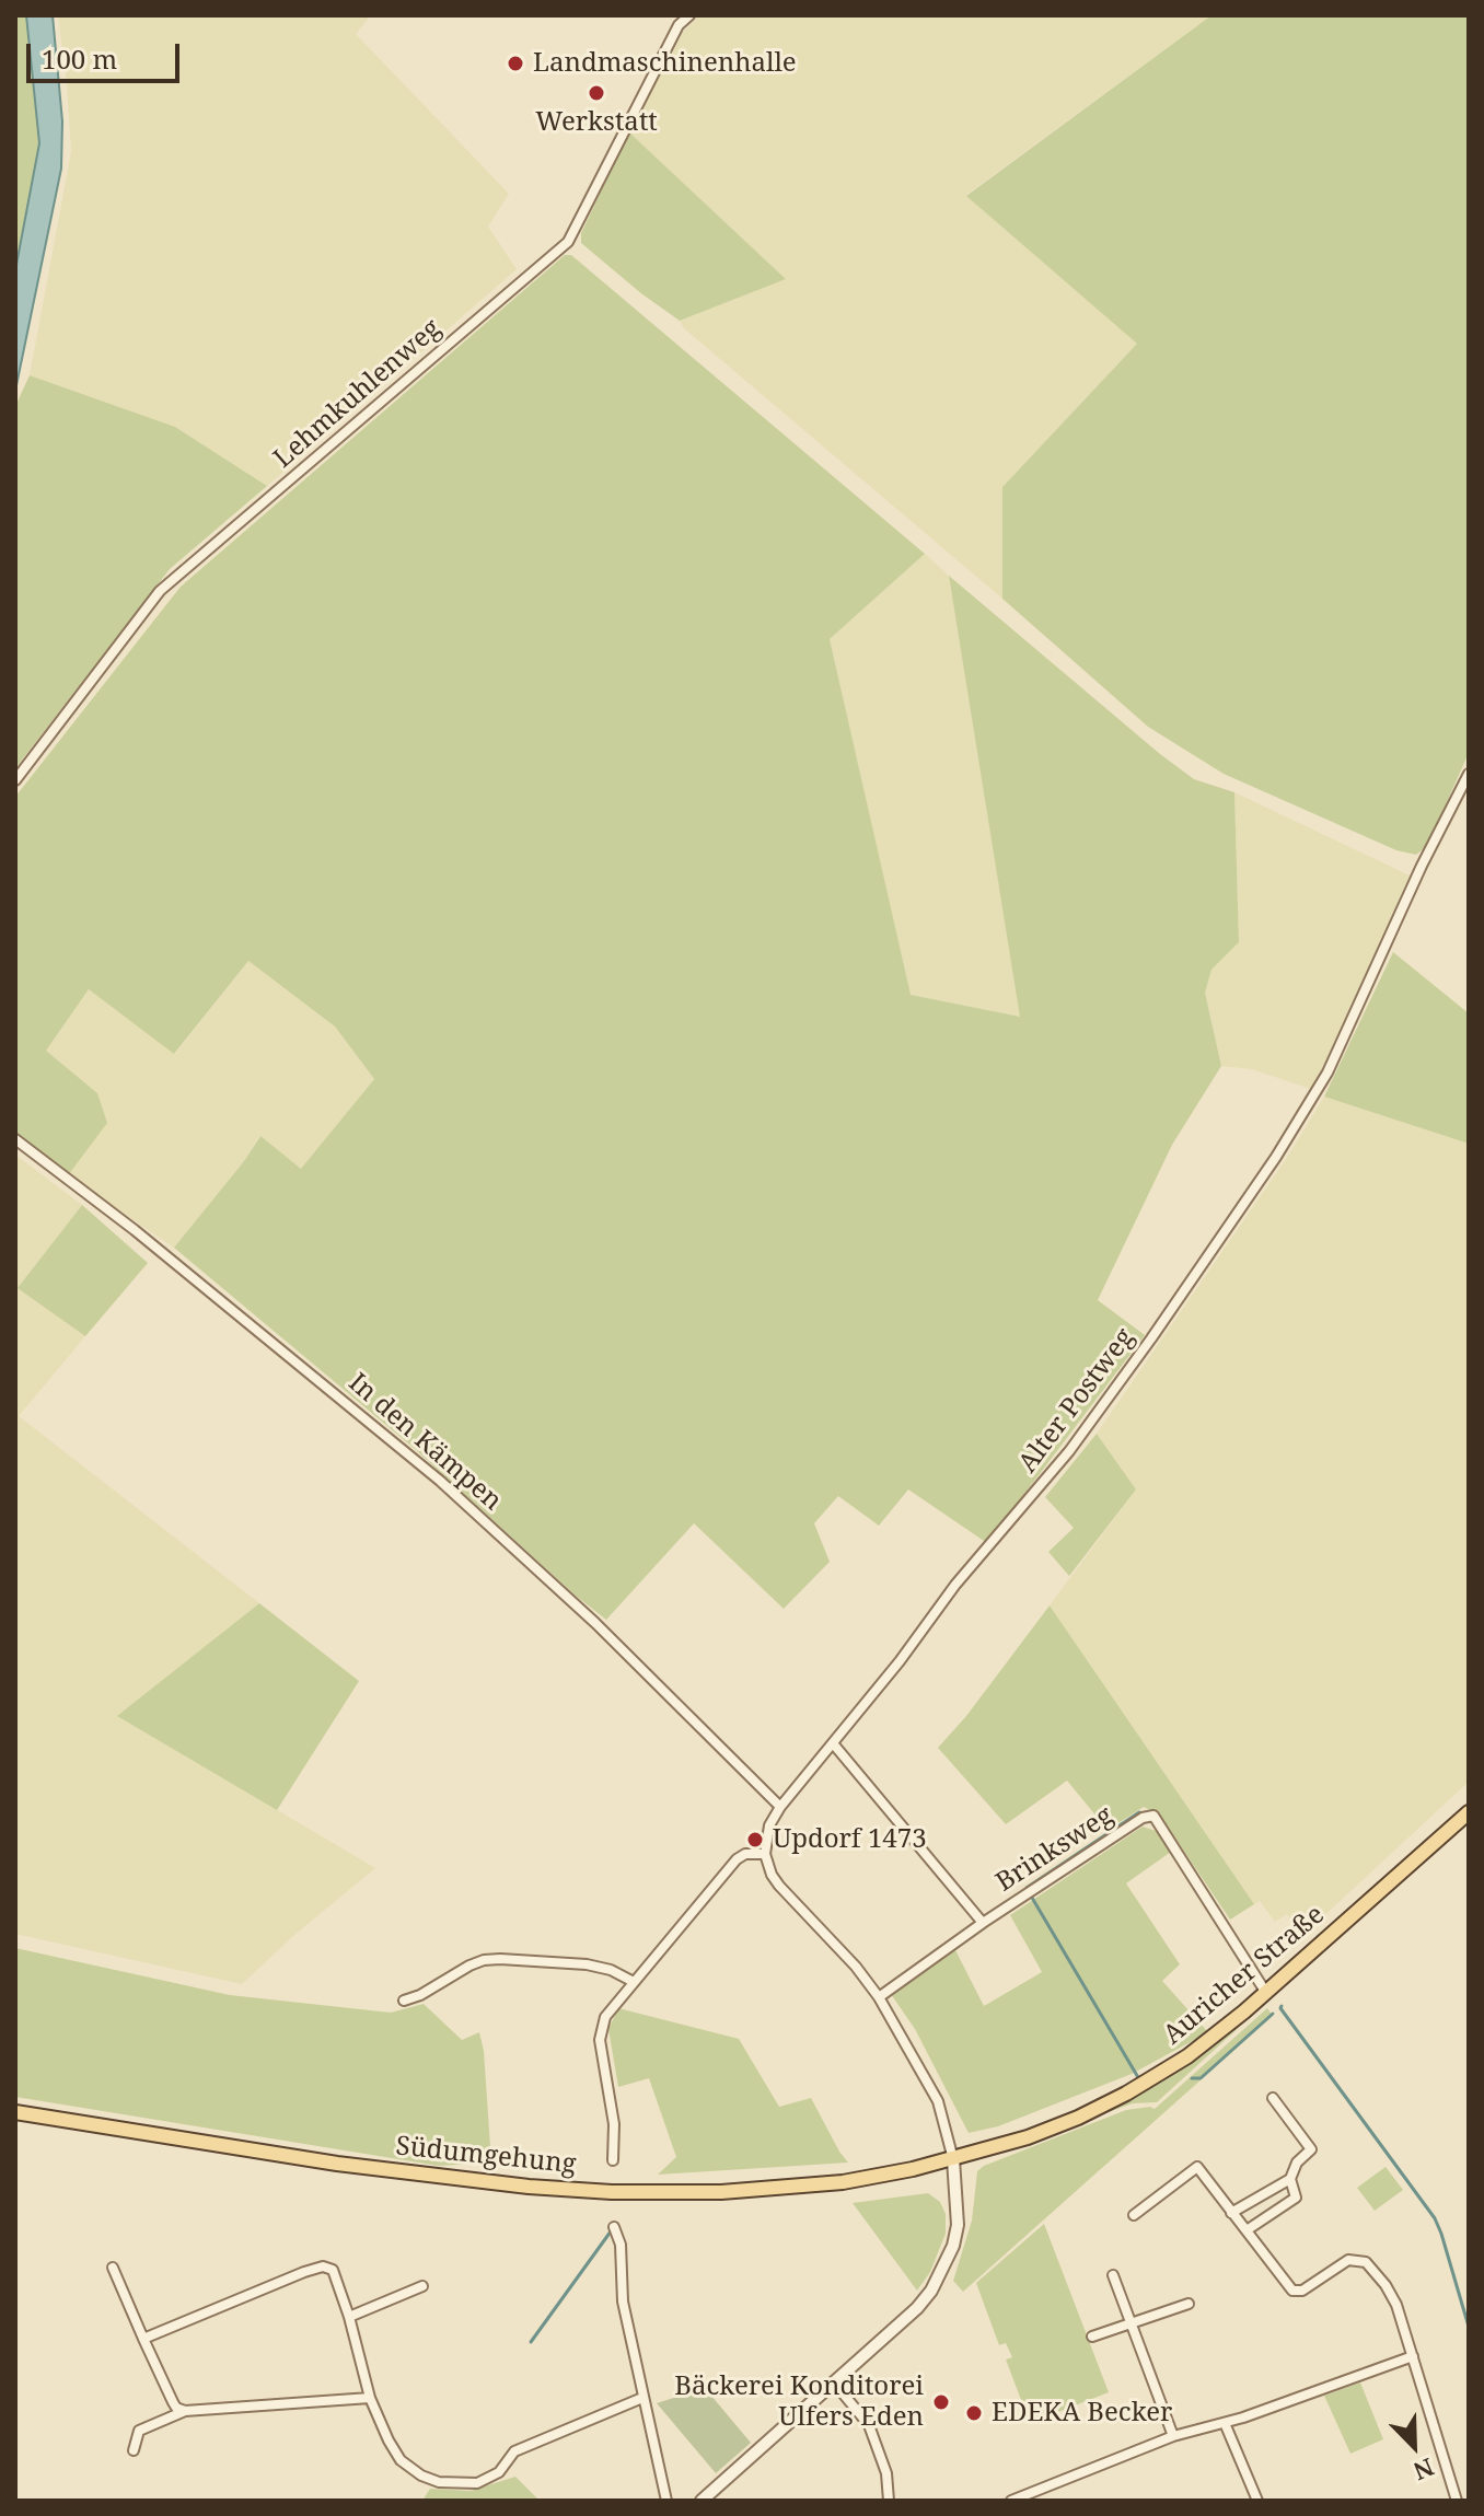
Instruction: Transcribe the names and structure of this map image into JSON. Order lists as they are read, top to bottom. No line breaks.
{"streets":{"main road":["Auricher Straße","Südumgehung"],"street":["Lehmkuhlenweg","Alter Postweg","In den Kämpen","Brinksweg"]},"crossings":[["Alter Postweg","In den Kämpen"],["Alter Postweg","Brinksweg"],["Brinksweg","Auricher Straße"],["Auricher Straße","Südumgehung"]],"places":["Landmaschinenhalle","Werkstatt","Updorf 1473","Bäckerei Konditorei Ulfers Eden","EDEKA Becker"],"scale_bar":"100 m","north":"bottom right"}
